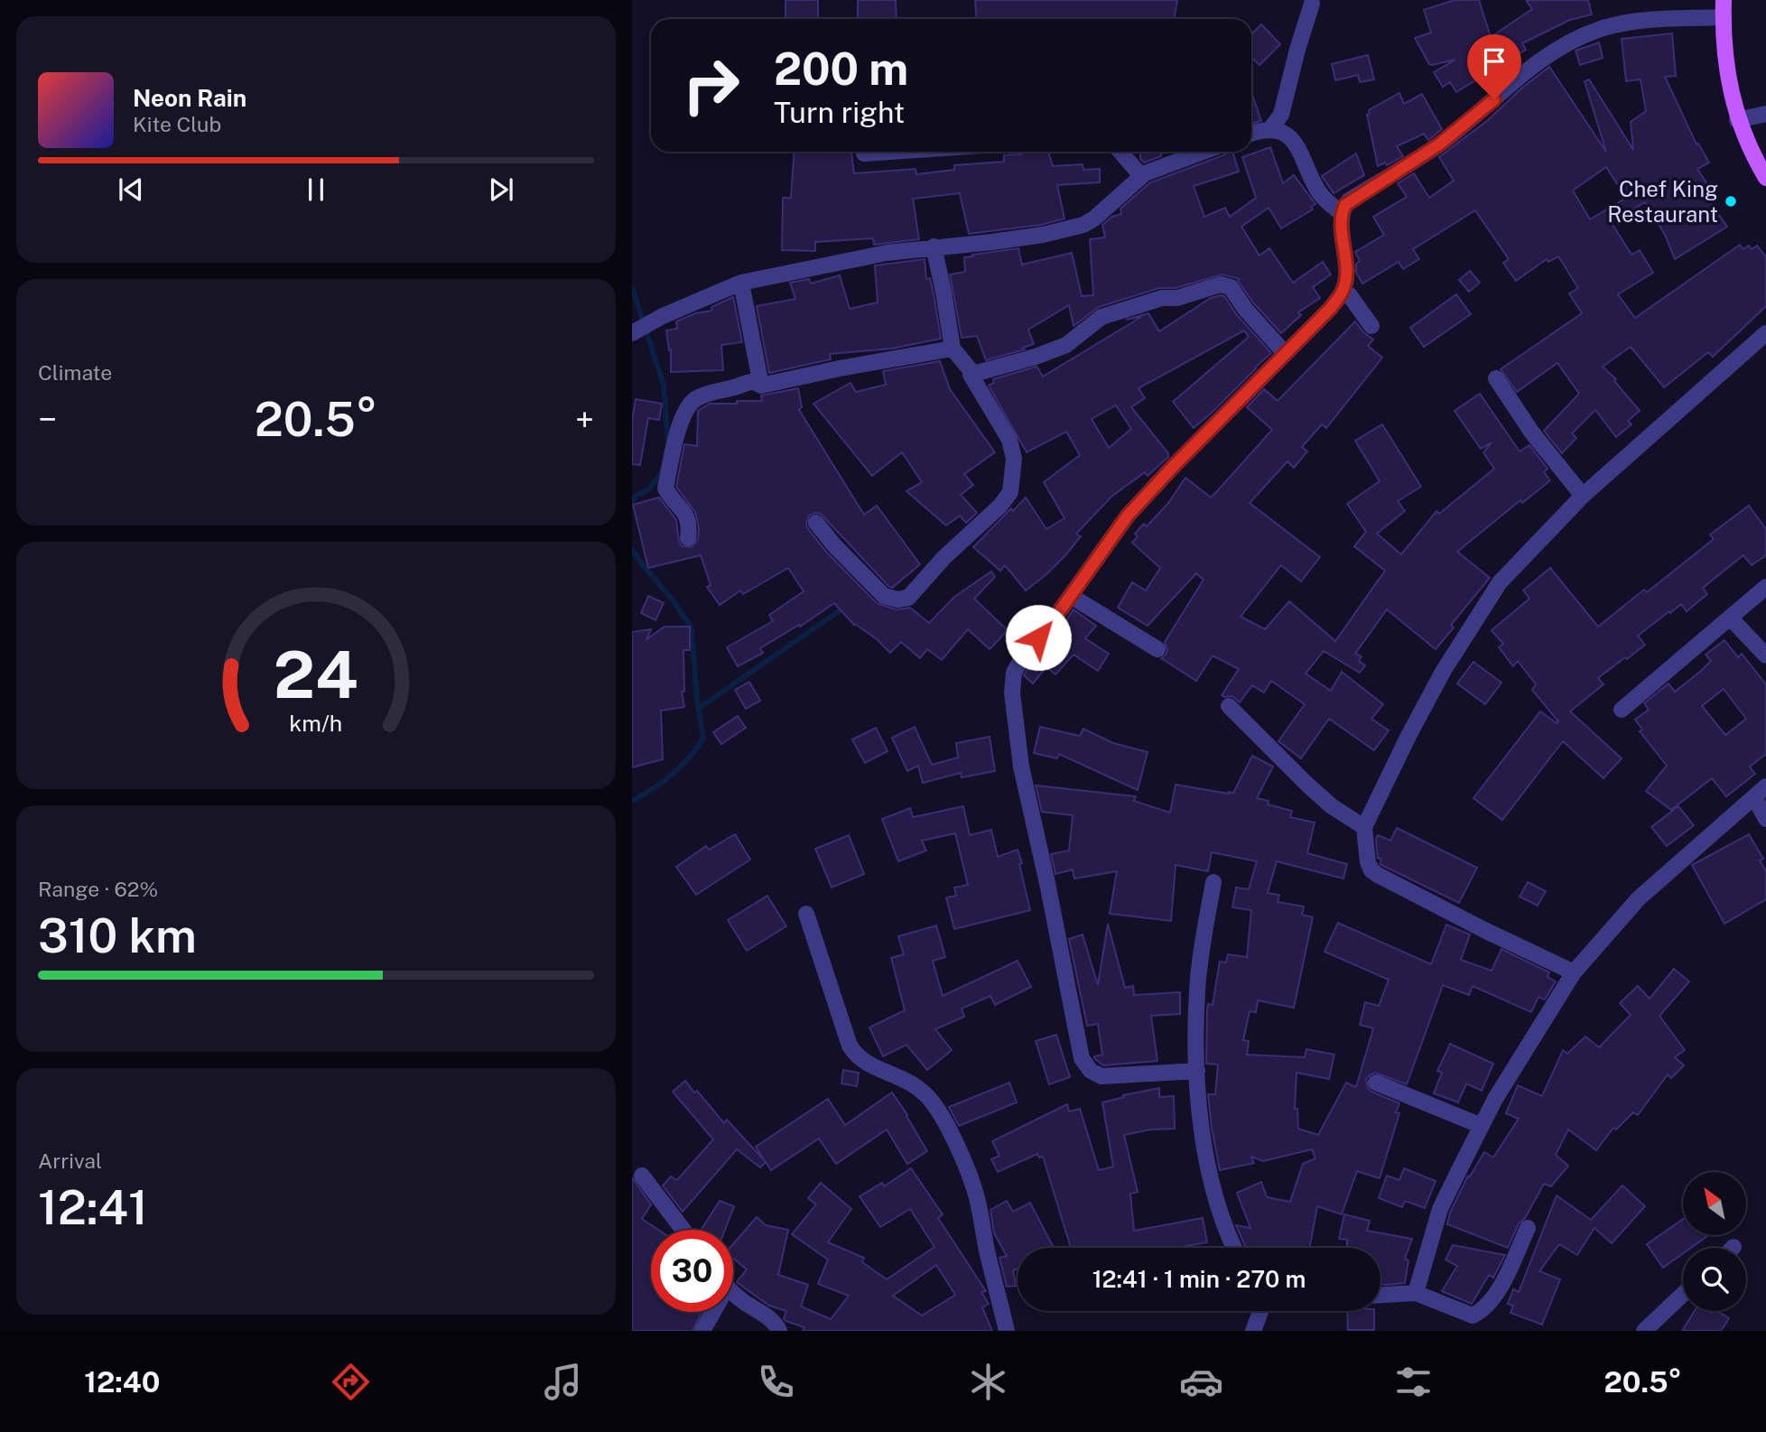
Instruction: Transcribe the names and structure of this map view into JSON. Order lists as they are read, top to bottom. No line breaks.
{"places":["Chef King Restaurant"],"north":"top left","page":{"turn":["200 m","Turn right"],"song":["Neon Rain","Kite Club"],"tile":["Climate",["Range · 62%","310 km"],["Arrival","12:41"]],"heat":["−","20.5°","+"],"limit":"30","trip":"12:41 · 1 min · 270 m","tabs":["12:40","20.5°"],"gauge":["24","km/h"]}}
